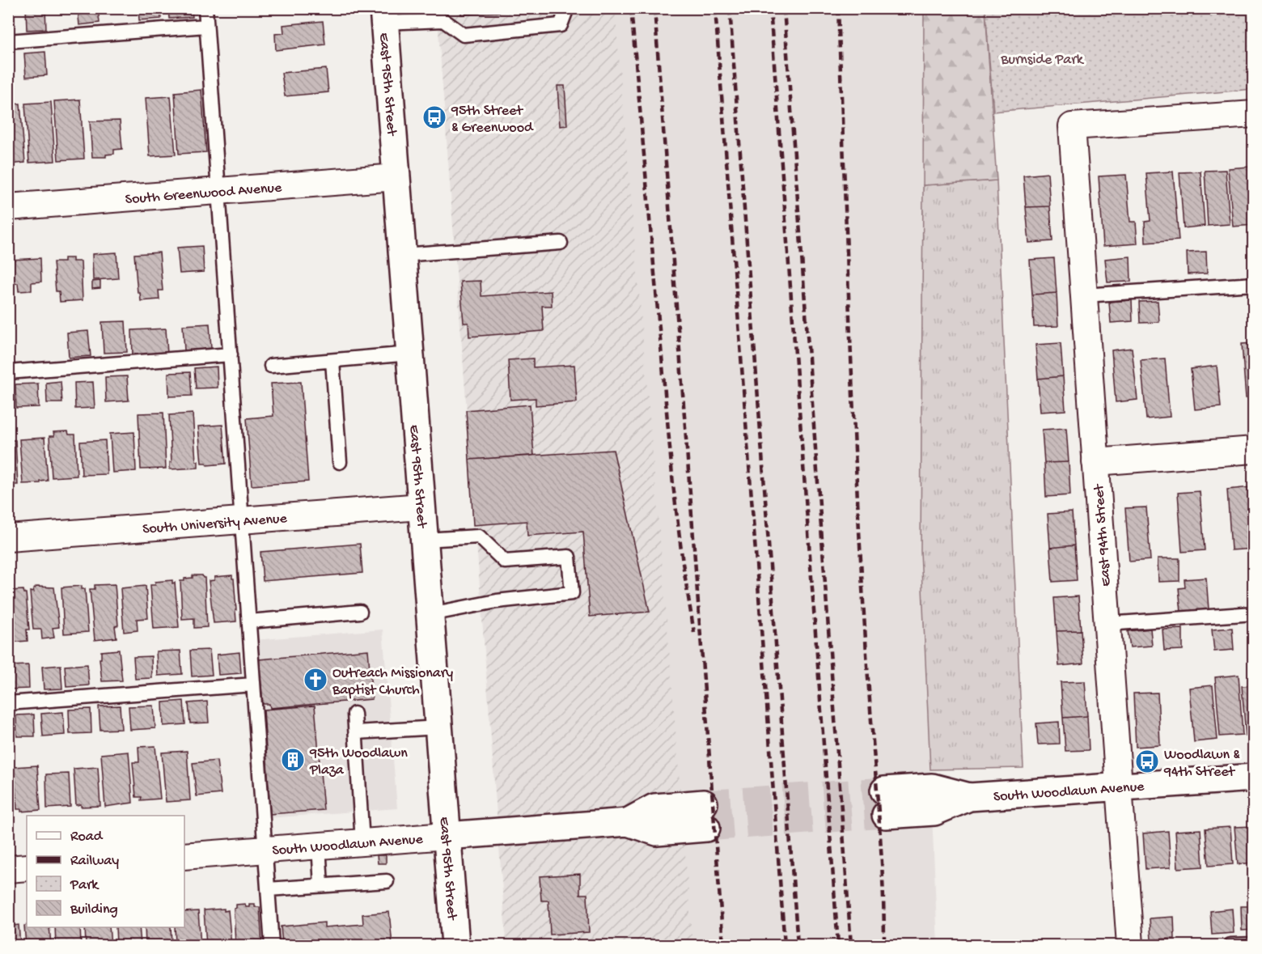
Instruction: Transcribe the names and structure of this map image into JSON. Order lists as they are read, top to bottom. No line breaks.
{"streets":{"main road":["East 95th Street","South Woodlawn Avenue"],"street":["South Greenwood Avenue","South University Avenue","East 94th Street"]},"crossings":[["East 95th Street","South Greenwood Avenue"],["East 95th Street","South University Avenue"],["East 95th Street","South Woodlawn Avenue"],["East 94th Street","South Woodlawn Avenue"]],"parks":["Burnside Park"],"places":{"bus stop":["95th Street & Greenwood","Woodlawn & 94th Street"],"church":["Outreach Missionary Baptist Church"],"building":["95th Woodlawn Plaza"]},"legend":["Road","Railway","Park","Building"]}
